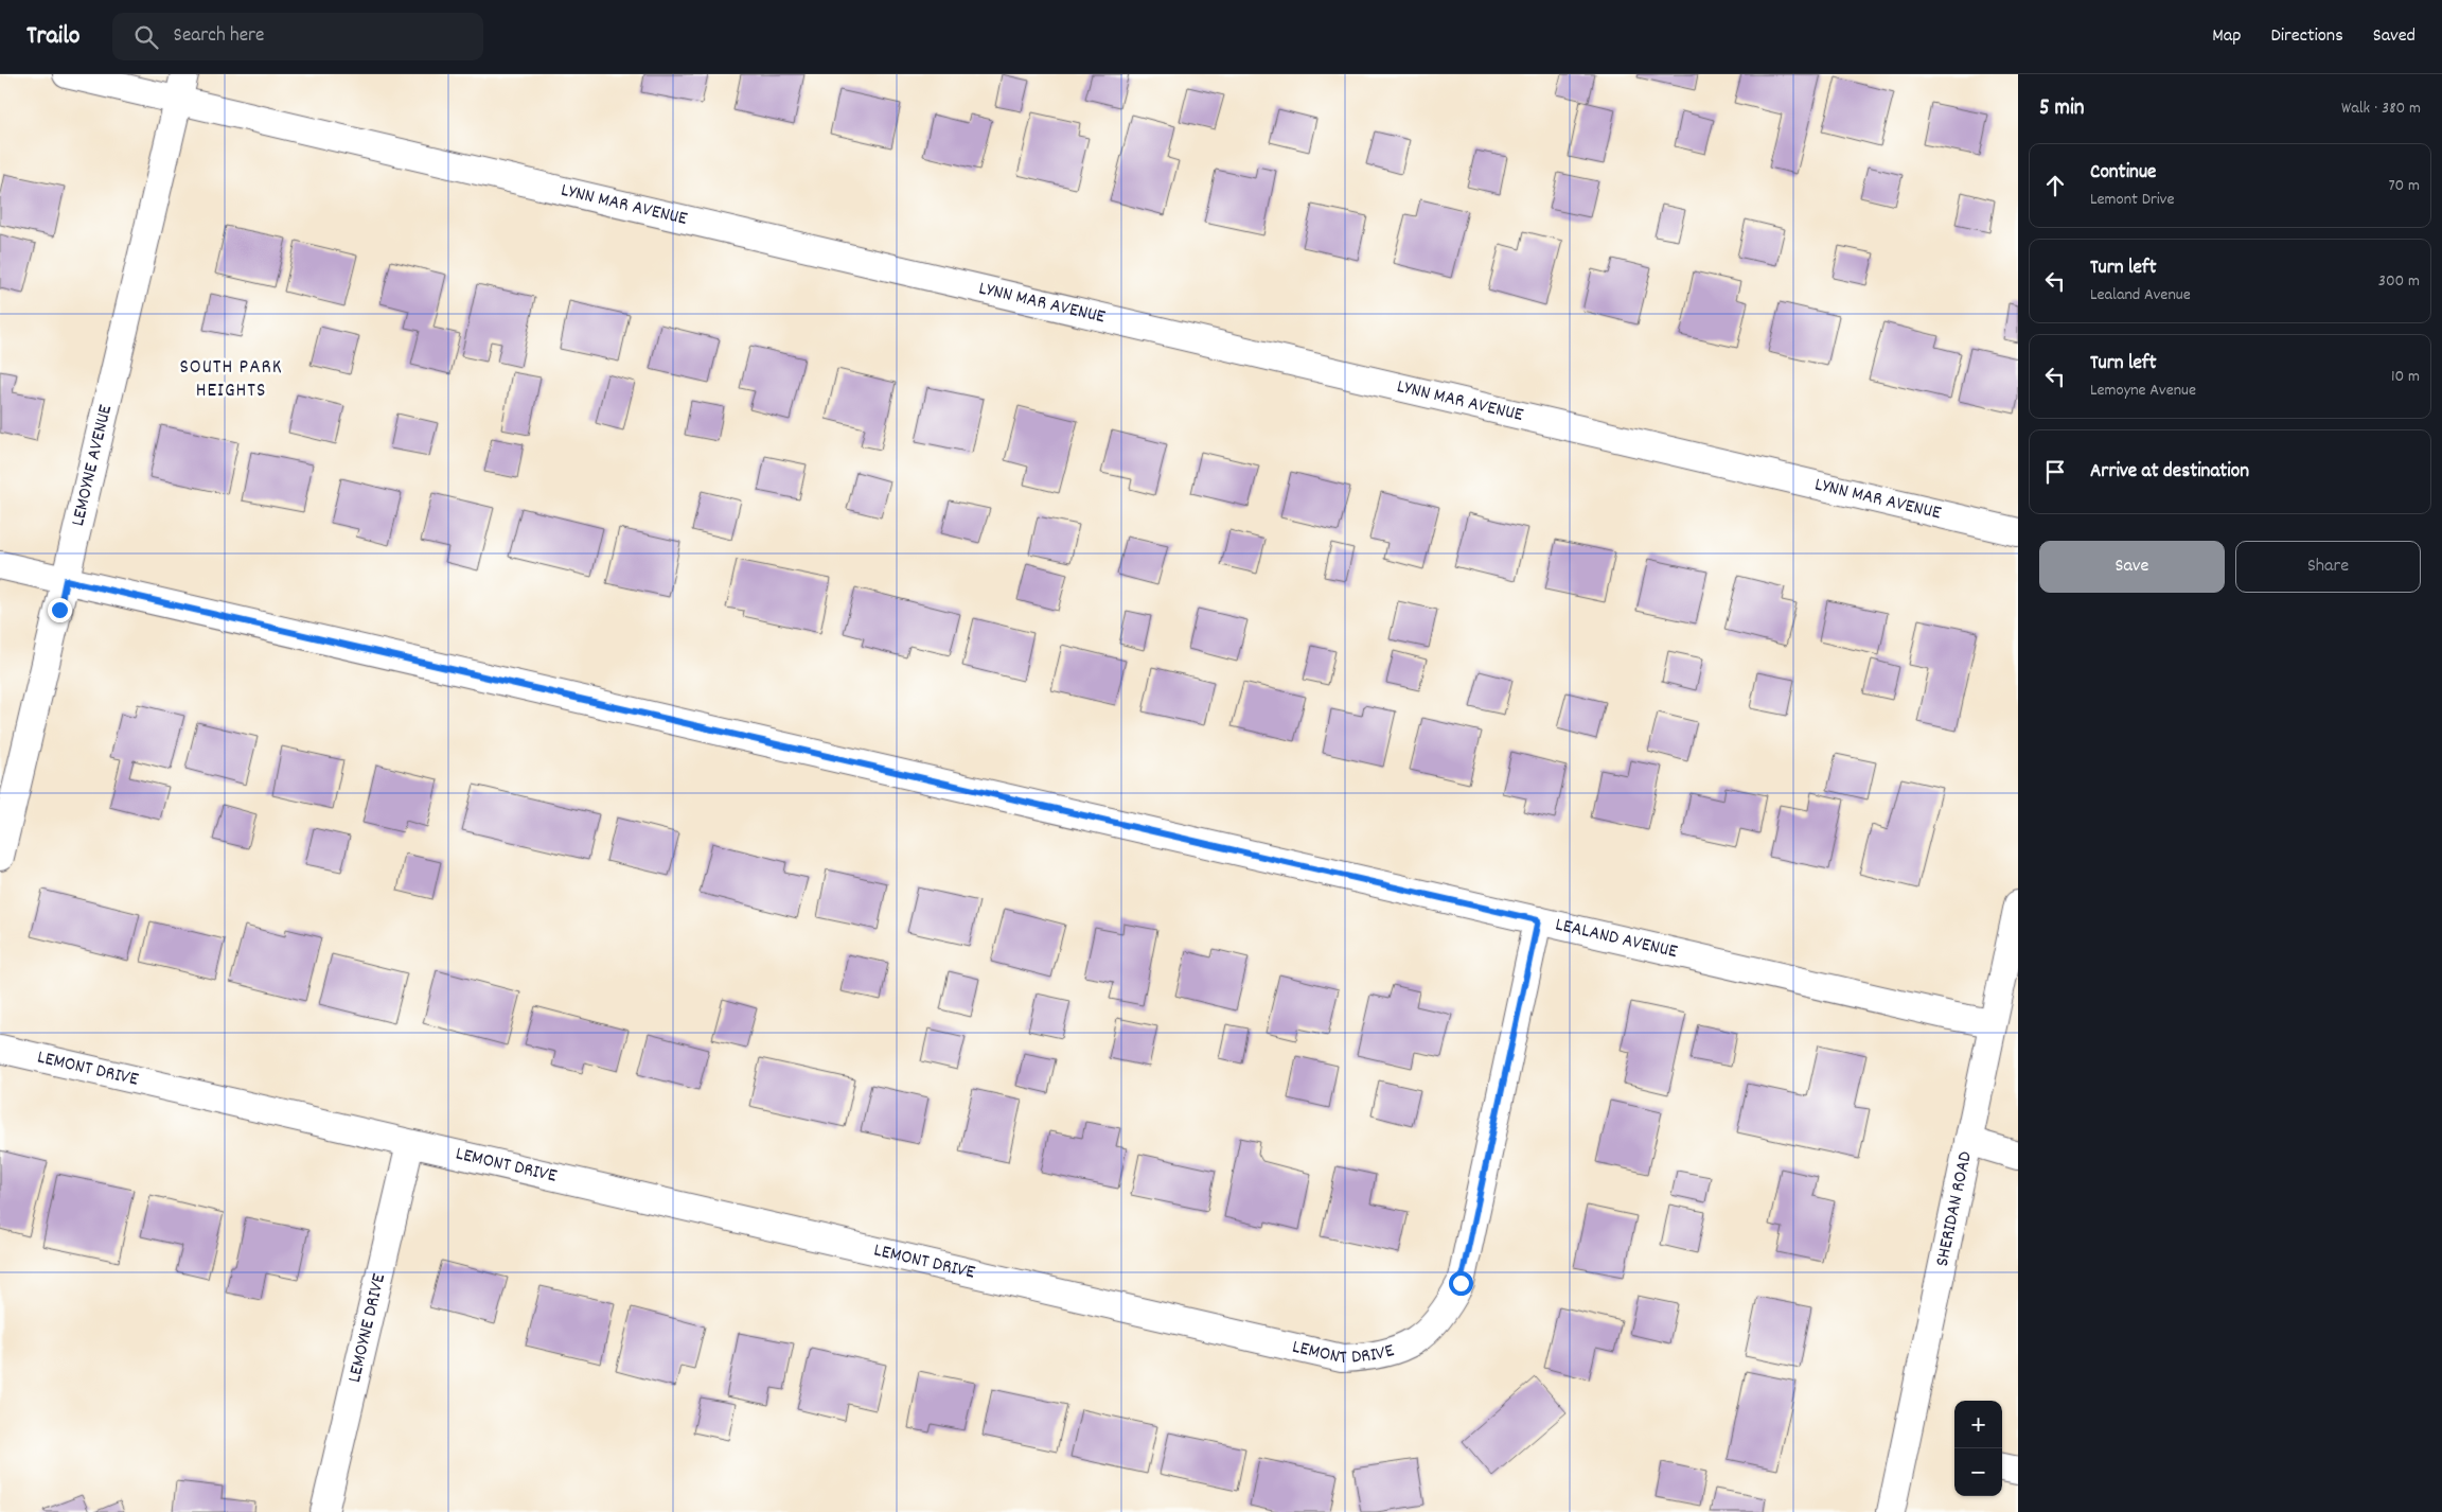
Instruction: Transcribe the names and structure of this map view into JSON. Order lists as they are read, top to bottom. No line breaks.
{"streets":{"street":["LYNN MAR AVENUE","LEMOYNE AVENUE","LEALAND AVENUE","LEMONT DRIVE","SHERIDAN ROAD","LEMOYNE DRIVE"]},"crossings":[["LYNN MAR AVENUE","LEMOYNE AVENUE"],["LEMOYNE AVENUE","LEALAND AVENUE"],["LEALAND AVENUE","LEMONT DRIVE"],["LEALAND AVENUE","SHERIDAN ROAD"],["LEMONT DRIVE","LEMOYNE DRIVE"]],"districts":["SOUTH PARK HEIGHTS"],"page":{"header":"Trailo","search":"Search here","nav":["Map","Directions","Saved"],"heading":["5 min","Walk · 380 m"],"list":[["Continue","Lemont Drive","70 m"],["Turn left","Lealand Avenue","300 m"],["Turn left","Lemoyne Avenue","10 m"],"Arrive at destination"],"buttons":["Save","Share"],"map_buttons":["+","−"]}}
